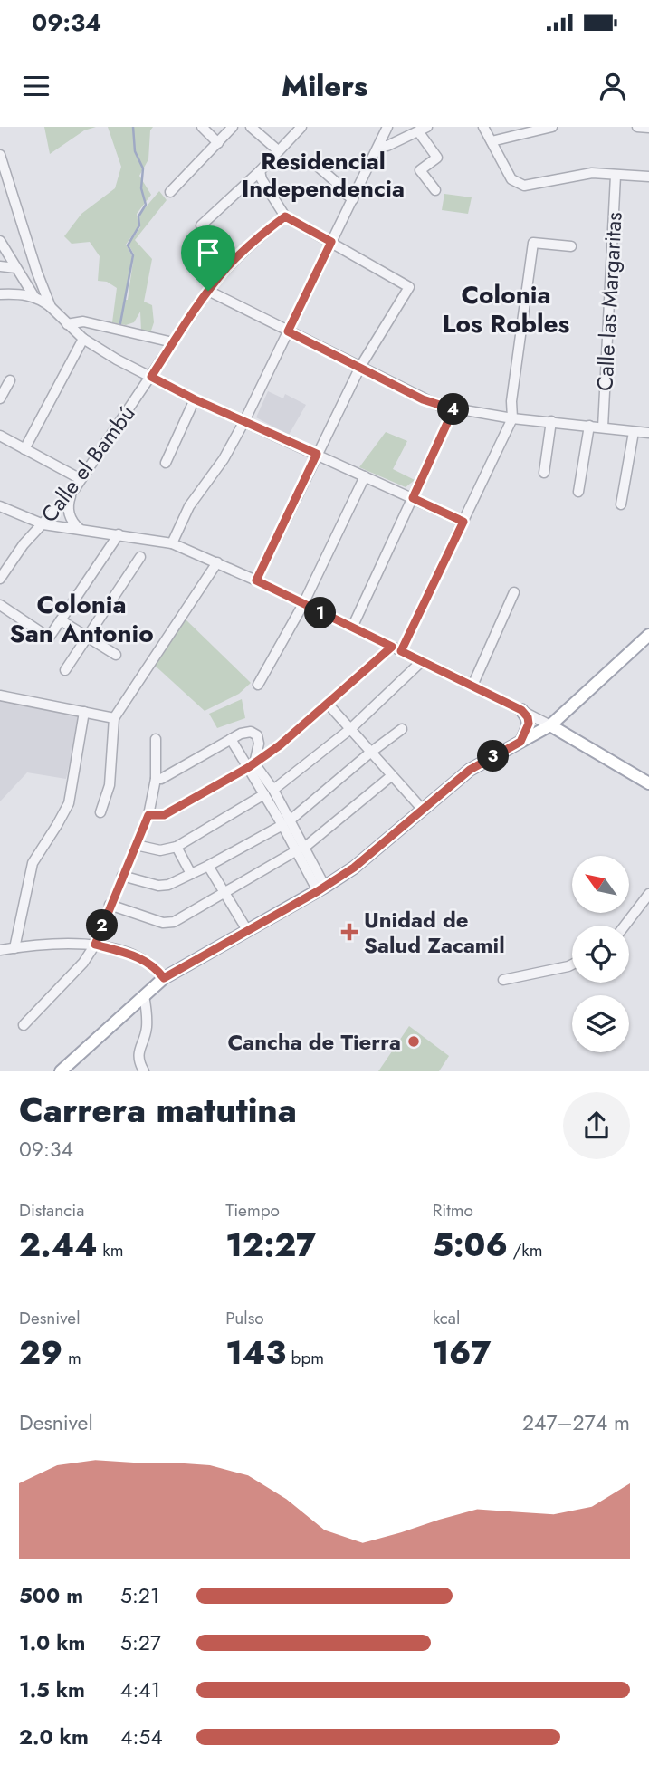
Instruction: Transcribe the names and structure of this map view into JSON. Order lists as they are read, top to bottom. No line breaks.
{"streets":{"street":["Calle las Margaritas","Calle el Bambú"]},"districts":["Residencial Independencia","Colonia Los Robles","Colonia San Antonio"],"places":{"health":["Unidad de Salud Zacamil"],"other":["Cancha de Tierra"]},"north":"top left","page":{"status":"09:34","header":"Milers","pins":["4","1","3","2"],"heading":["Carrera matutina","09:34"],"stats":[["Distancia","2.44 km"],["Tiempo","12:27"],["Ritmo","5:06 /km"],["Desnivel","29 m"],["Pulso","143 bpm"],["kcal","167"]],"chart":["Desnivel","247–274 m"],"list":[{"name":"500 m","note":"5:21"},{"name":"1.0 km","note":"5:27"},{"name":"1.5 km","note":"4:41"},{"name":"2.0 km","note":"4:54"}]}}
